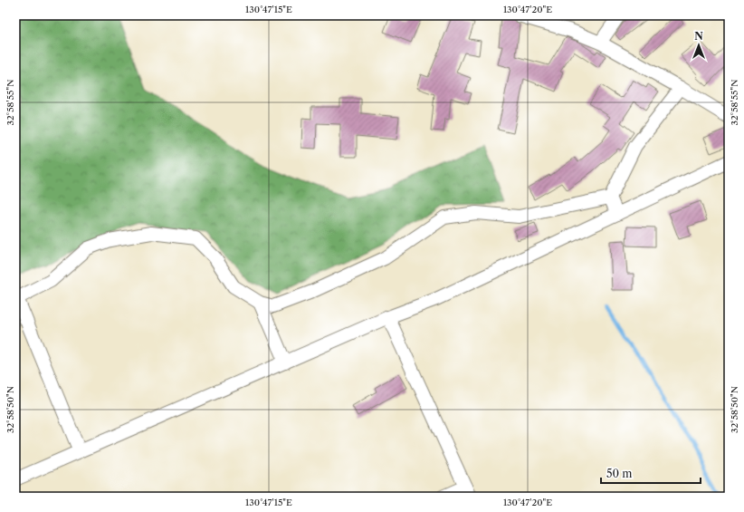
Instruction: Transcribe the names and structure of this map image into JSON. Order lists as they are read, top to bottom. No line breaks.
{"scale_bar":"50 m","north":"top","coordinates":["130°47'15\"E","130°47'20\"E","32°58'55\"N","32°58'50\"N"]}
